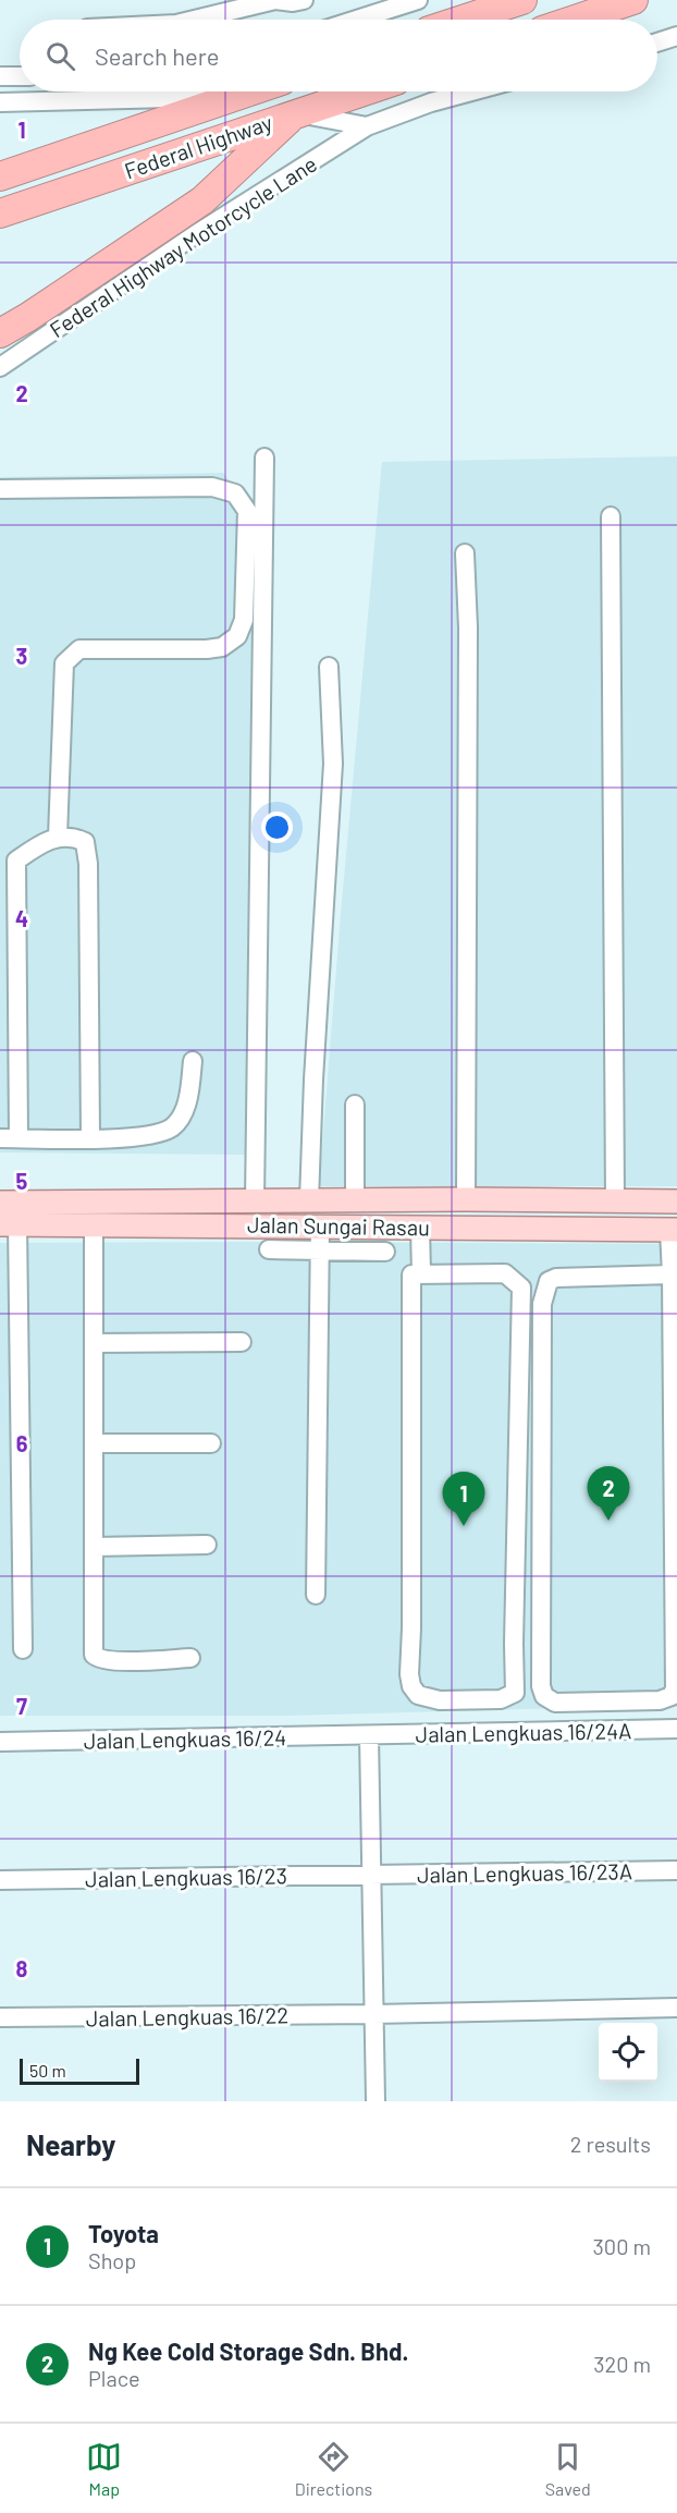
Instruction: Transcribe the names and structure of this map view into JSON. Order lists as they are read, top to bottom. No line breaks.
{"streets":{"highway":["Federal Highway"],"main road":["Jalan Sungai Rasau"],"street":["Federal Highway Motorcycle Lane","Jalan Lengkuas 16/24A","Jalan Lengkuas 16/24","Jalan Lengkuas 16/23A","Jalan Lengkuas 16/23","Jalan Lengkuas 16/22"]},"crossings":[["Jalan Lengkuas 16/24A","Jalan Lengkuas 16/24"],["Jalan Lengkuas 16/23A","Jalan Lengkuas 16/23"]],"scale_bar":"50 m","page":{"search":"Search here","pins":["2","1"],"scale":"50 m","heading":["Nearby","2 results"],"list":[{"mark":"1","name":"Toyota","note":"Shop","value":"300 m"},{"mark":"2","name":"Ng Kee Cold Storage Sdn. Bhd.","note":"Place","value":"320 m"}],"nav":["Map","Directions","Saved"]},"grid":{"rows":["1","2","3","4","5","6","7","8"]}}
